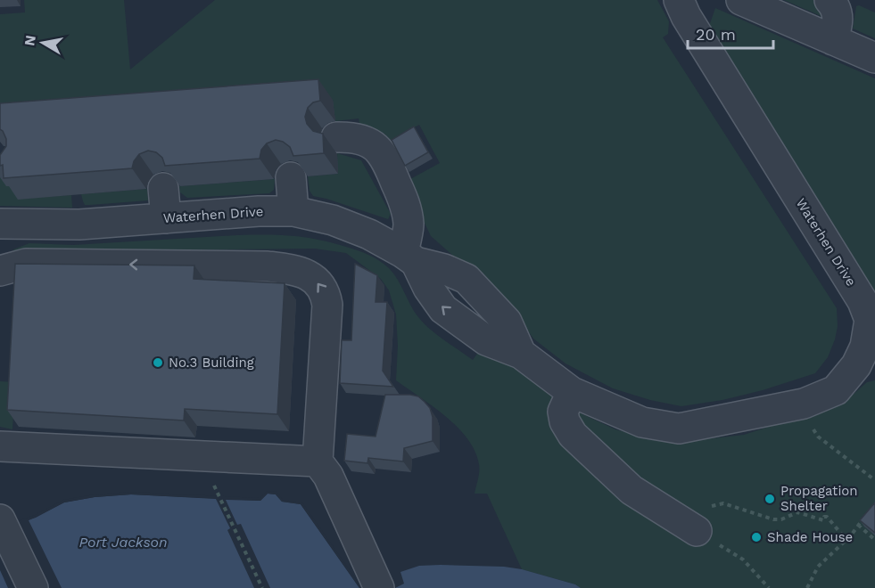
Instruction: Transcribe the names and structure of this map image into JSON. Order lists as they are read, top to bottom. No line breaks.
{"streets":{"street":["Waterhen Drive"]},"water":["Port Jackson"],"places":["No.3 Building","Propagation Shelter","Shade House"],"scale_bar":"20 m","north":"left"}
